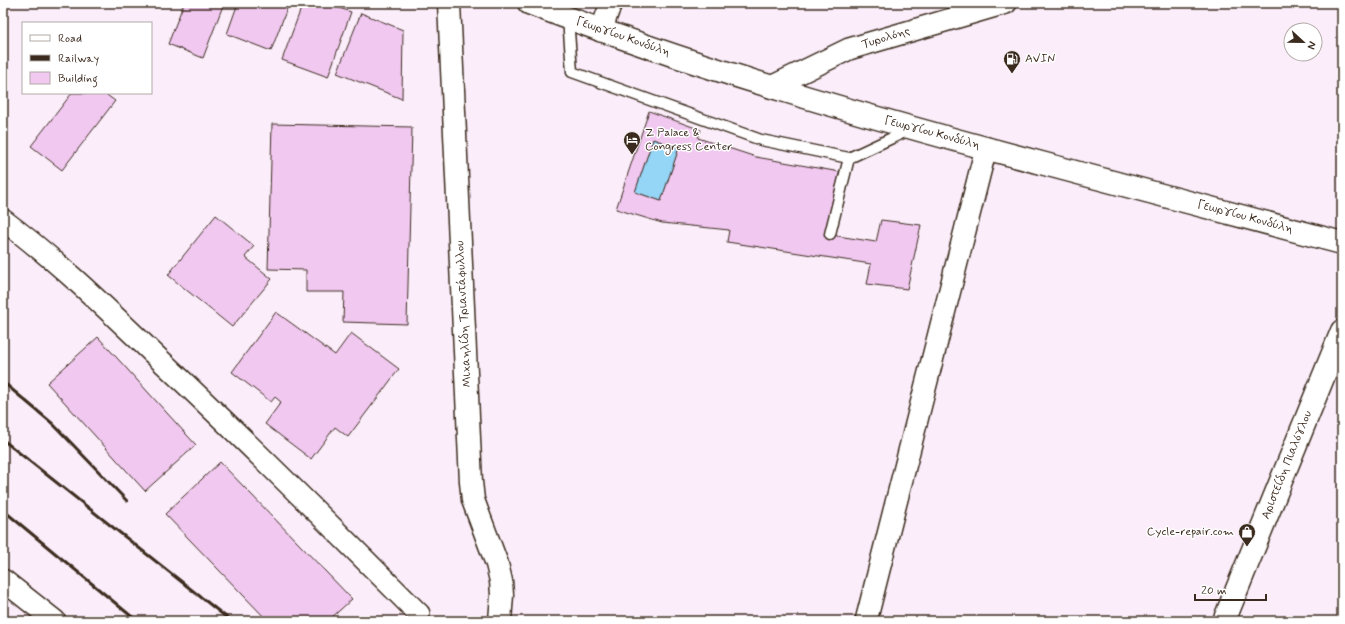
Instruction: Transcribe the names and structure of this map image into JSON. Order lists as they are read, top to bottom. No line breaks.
{"streets":{"street":["Γεωργίου Κονδύλη","Τυρολόης","Μιχαηλίδη Τριαντάφυλλου","Αριστείδη Πιαλόγλου"]},"crossings":[["Γεωργίου Κονδύλη","Τυρολόης"]],"places":{"fuel station":["AVIN"],"hotel":["Z Palace & Congress Center"],"shop":["Cycle-repair.com"]},"legend":["Road","Railway","Building"],"scale_bar":"20 m","north":"right"}
